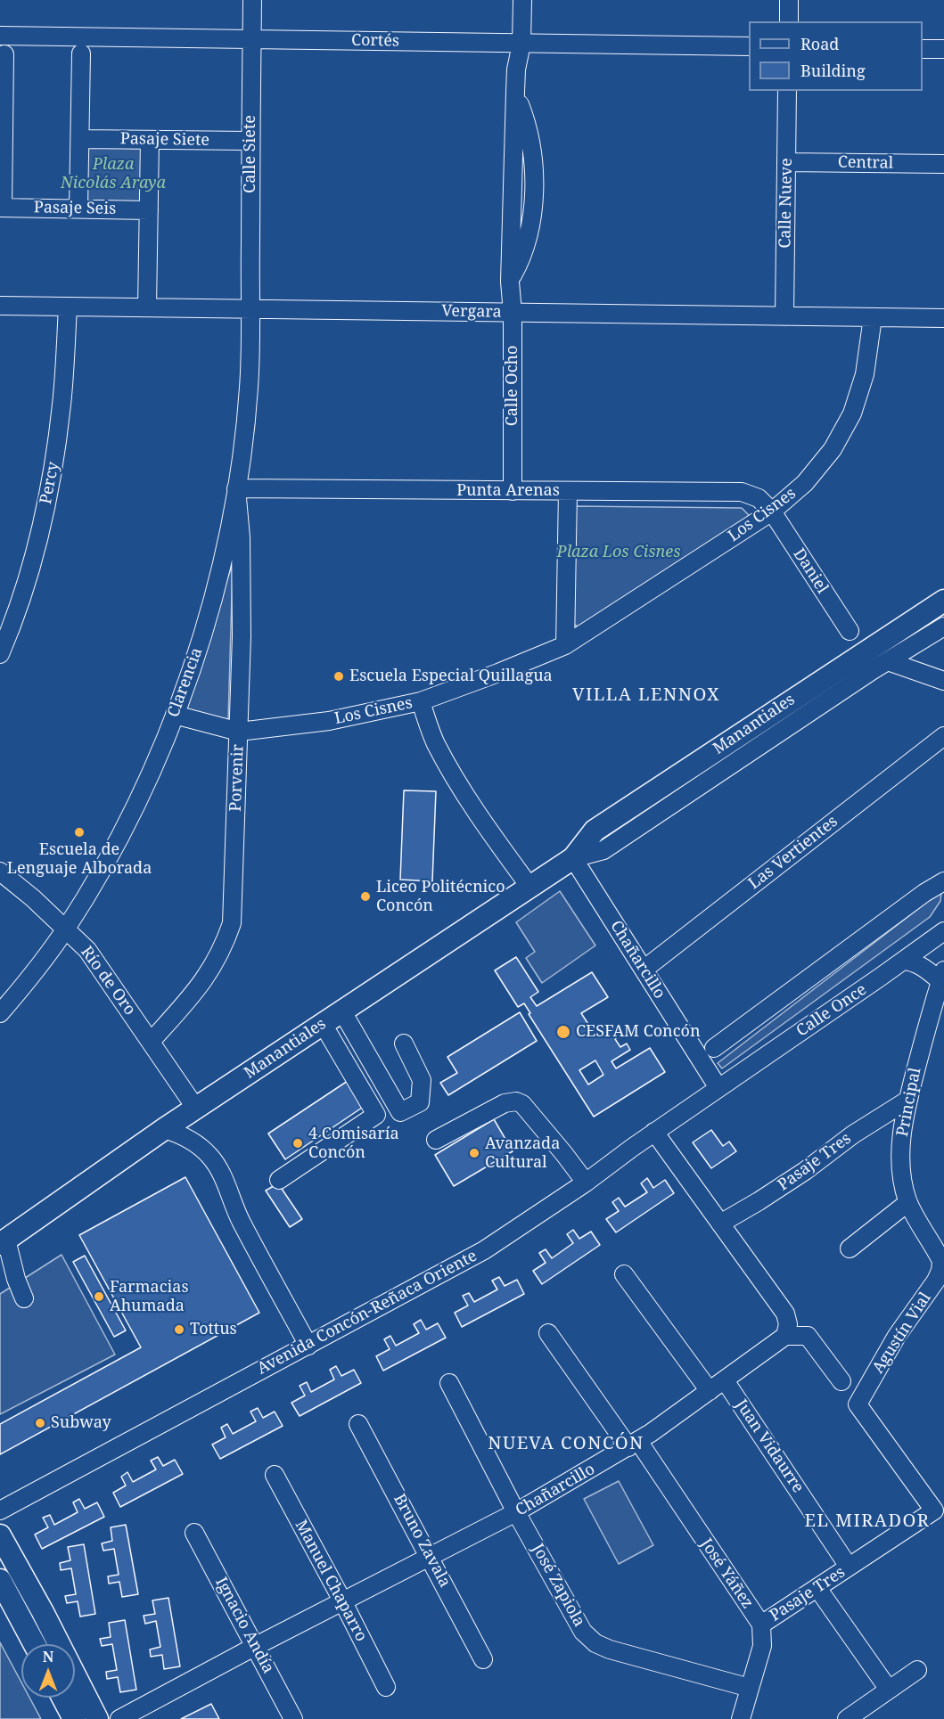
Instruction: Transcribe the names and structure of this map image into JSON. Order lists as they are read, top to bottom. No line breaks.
{"streets":{"main road":["Manantiales"],"street":["Cortés","Pasaje Siete","Calle Siete","Central","Calle Nueve","Pasaje Seis","Vergara","Calle Ocho","Percy","Punta Arenas","Los Cisnes","Daniel","Clarencia","Porvenir","Las Vertientes","Chañarcillo","Río de Oro","Calle Once","Principal","Pasaje Tres","Avenida Concón-Reñaca Oriente","Agustín Vial","Juan Vidaurre","Bruno Zavala","José Yáñez","Manuel Chaparro","José Zapiola","Ignacio Andía"]},"crossings":[["Cortés","Calle Siete"],["Cortés","Calle Ocho"],["Pasaje Siete","Calle Siete"],["Calle Siete","Vergara"],["Calle Siete","Clarencia"],["Central","Calle Nueve"],["Calle Nueve","Vergara"],["Vergara","Calle Ocho"],["Vergara","Percy"],["Vergara","Los Cisnes"],["Vergara","Clarencia"],["Calle Ocho","Punta Arenas"],["Punta Arenas","Los Cisnes"],["Punta Arenas","Daniel"],["Punta Arenas","Clarencia"],["Punta Arenas","Porvenir"],["Los Cisnes","Daniel"],["Los Cisnes","Clarencia"],["Los Cisnes","Porvenir"],["Clarencia","Porvenir"],["Clarencia","Río de Oro"],["Manantiales","Chañarcillo"],["Manantiales","Río de Oro"],["Porvenir","Río de Oro"],["Las Vertientes","Chañarcillo"],["Chañarcillo","Calle Once"],["Chañarcillo","Avenida Concón-Reñaca Oriente"],["Chañarcillo","Juan Vidaurre"],["Chañarcillo","Bruno Zavala"],["Chañarcillo","José Yáñez"],["Chañarcillo","Manuel Chaparro"],["Chañarcillo","José Zapiola"],["Chañarcillo","Ignacio Andía"],["Calle Once","Avenida Concón-Reñaca Oriente"],["Principal","Pasaje Tres"],["Principal","Agustín Vial"],["Pasaje Tres","Agustín Vial"],["Pasaje Tres","Juan Vidaurre"],["Pasaje Tres","José Yáñez"],["José Yáñez","José Zapiola"]],"districts":["VILLA LENNOX","NUEVA CONCÓN","EL MIRADOR"],"parks":["Plaza Nicolás Araya","Plaza Los Cisnes"],"places":["Escuela Especial Quillagua","Escuela de Lenguaje Alborada","Liceo Politécnico Concón","CESFAM Concón","4 Comisaría Concón","Avanzada Cultural","Farmacias Ahumada","Tottus","Subway"],"legend":["Road","Building"],"north":"top"}
